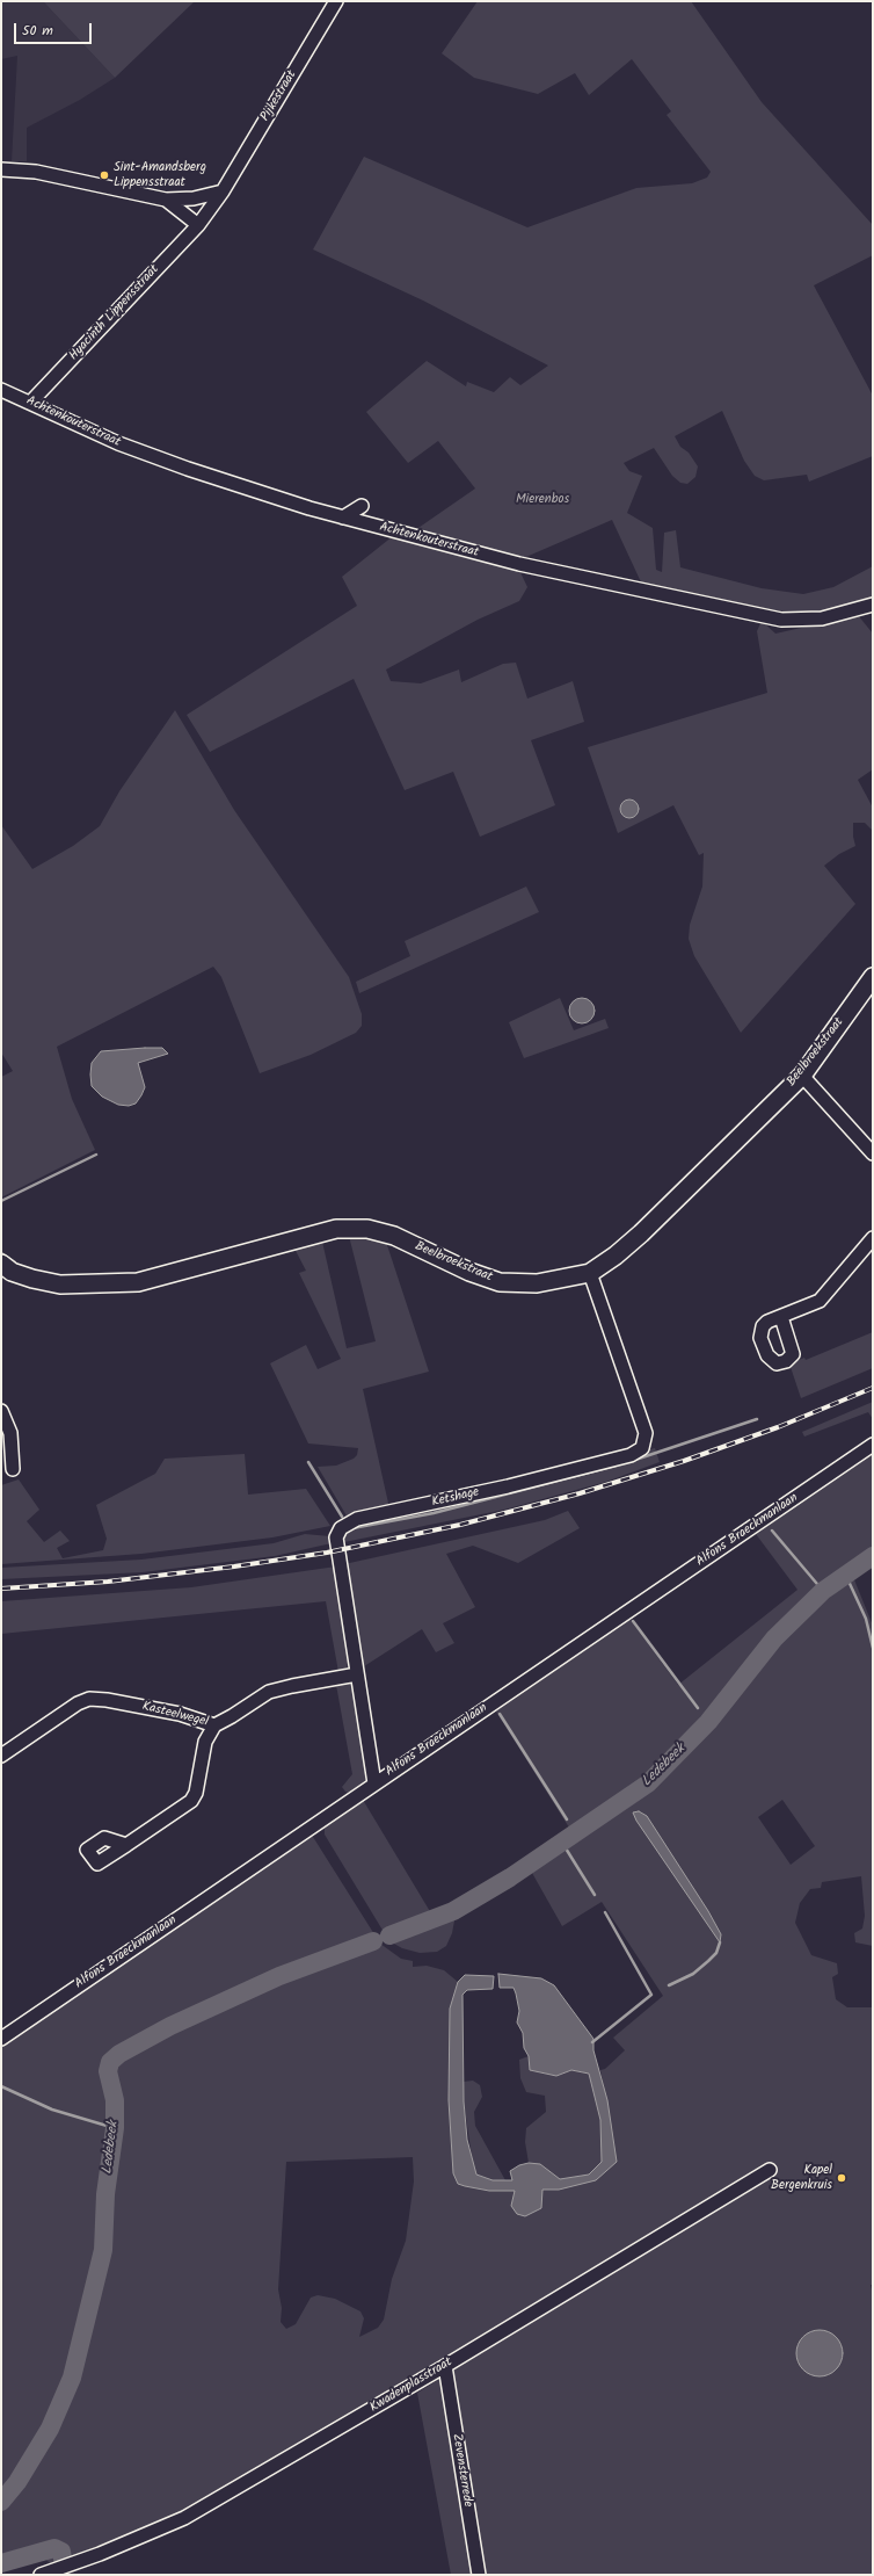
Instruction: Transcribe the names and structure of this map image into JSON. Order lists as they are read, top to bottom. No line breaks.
{"streets":{"street":["Pijkestraat","Hyacinth Lippensstraat","Achtenkouterstraat","Beelbroekstraat","Ketshage","Alfons Braeckmanlaan","Kasteelwegel","Kwadenplasstraat","Zevensterrede"]},"crossings":[["Pijkestraat","Hyacinth Lippensstraat"],["Hyacinth Lippensstraat","Achtenkouterstraat"],["Beelbroekstraat","Ketshage"],["Ketshage","Alfons Braeckmanlaan"],["Ketshage","Kasteelwegel"],["Kwadenplasstraat","Zevensterrede"]],"water":["Ledebeek"],"parks":["Mierenbos"],"places":["Sint-Amandsberg Lippensstraat","Kapel Bergenkruis"],"scale_bar":"50 m"}
